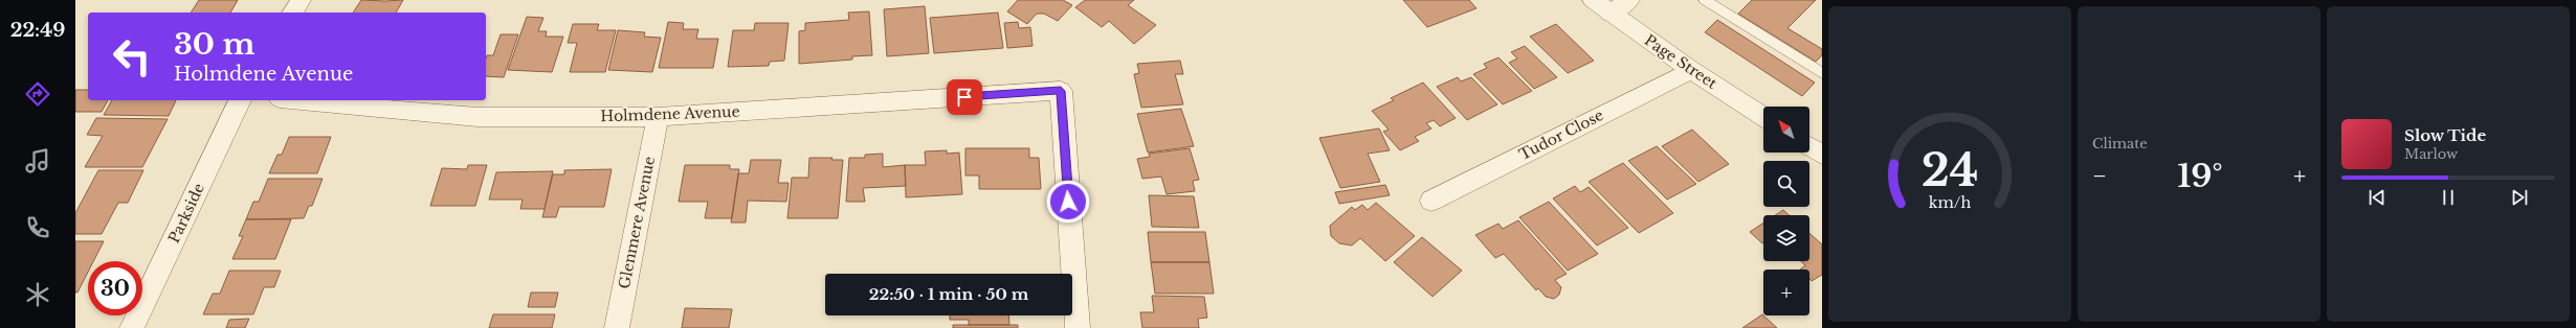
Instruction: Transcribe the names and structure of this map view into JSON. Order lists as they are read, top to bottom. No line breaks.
{"streets":{"street":["Page Street","Holmdene Avenue","Tudor Close","Parkside","Glenmere Avenue"]},"crossings":[["Page Street","Tudor Close"],["Holmdene Avenue","Glenmere Avenue"]],"north":"top left","page":{"tabs":"22:49","tile":"Climate","turn":["30 m","Holmdene Avenue"],"map_buttons":"+","song":["Slow Tide","Marlow"],"heat":["−","19°","+"],"limit":"30","trip":"22:50 · 1 min · 50 m","gauge":["24","km/h"]}}
